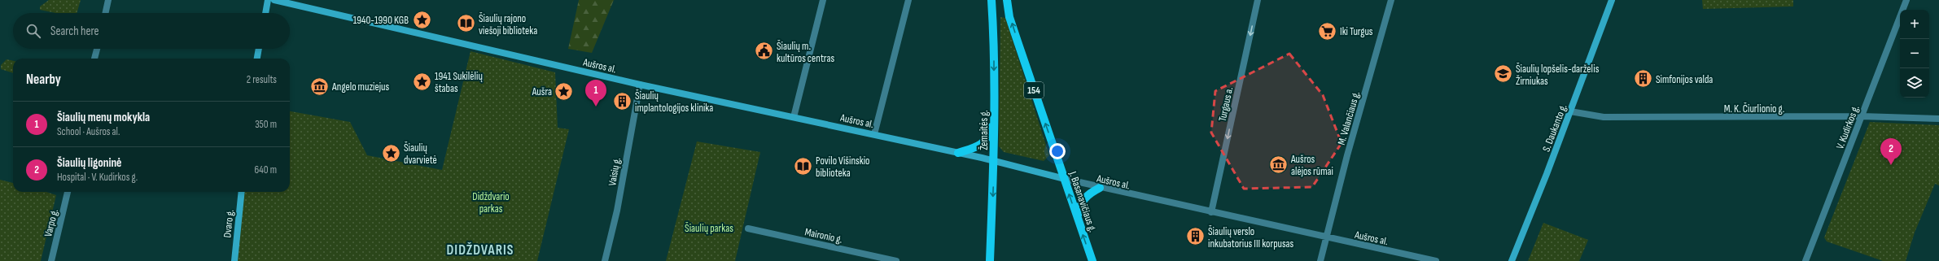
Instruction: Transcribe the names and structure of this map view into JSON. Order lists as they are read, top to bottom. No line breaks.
{"streets":{"main road":["Aušros al.","154","S. Daukanto g.","Žemaitės g.","J. Basanavičiaus g.","Dvaro g."],"street":["Turgaus a.","M. K. Čiurlionio g.","M. Valančiaus g.","V. Kudirkos g.","Vaisių g.","Varpo g.","Maironio g."]},"crossings":[["Aušros al.","Turgaus a."],["Aušros al.","M. Valančiaus g."],["Aušros al.","Žemaitės g."],["Aušros al.","Vaisių g."],["Aušros al.","J. Basanavičiaus g."],["M. K. Čiurlionio g.","V. Kudirkos g."],["M. K. Čiurlionio g.","S. Daukanto g."]],"one_way":["Turgaus a.","Žemaitės g.","J. Basanavičiaus g."],"districts":["DIDŽDVARIS"],"parks":["Didždvario parkas","Šiaulių parkas"],"places":{"place":["1940-1990 KGB","1941 Sukilėlių štabas","Aušra","Šiaulių dvarvietė"],"library":["Šiaulių rajono viešoji biblioteka","Povilo Višinskio biblioteka"],"supermarket":["Iki Turgus"],"public building":["Šiaulių m. kultūros centras"],"school or university":["Šiaulių lopšelis-darželis Žirniukas"],"building":["Simfonijos valda","Šiaulių implantologijos klinika","Šiaulių verslo inkubatorius III korpusas"],"museum":["Angelo muziejus","Aušros alėjos rūmai"]},"page":{"map_buttons":["+","−"],"search":"Search here","heading":["Nearby","2 results"],"pins":["1","2"],"list":[{"mark":"1","name":"Šiaulių menų mokykla","note":"School · Aušros al.","value":"350 m"},{"mark":"2","name":"Šiaulių ligoninė","note":"Hospital · V. Kudirkos g.","value":"640 m"}]}}
